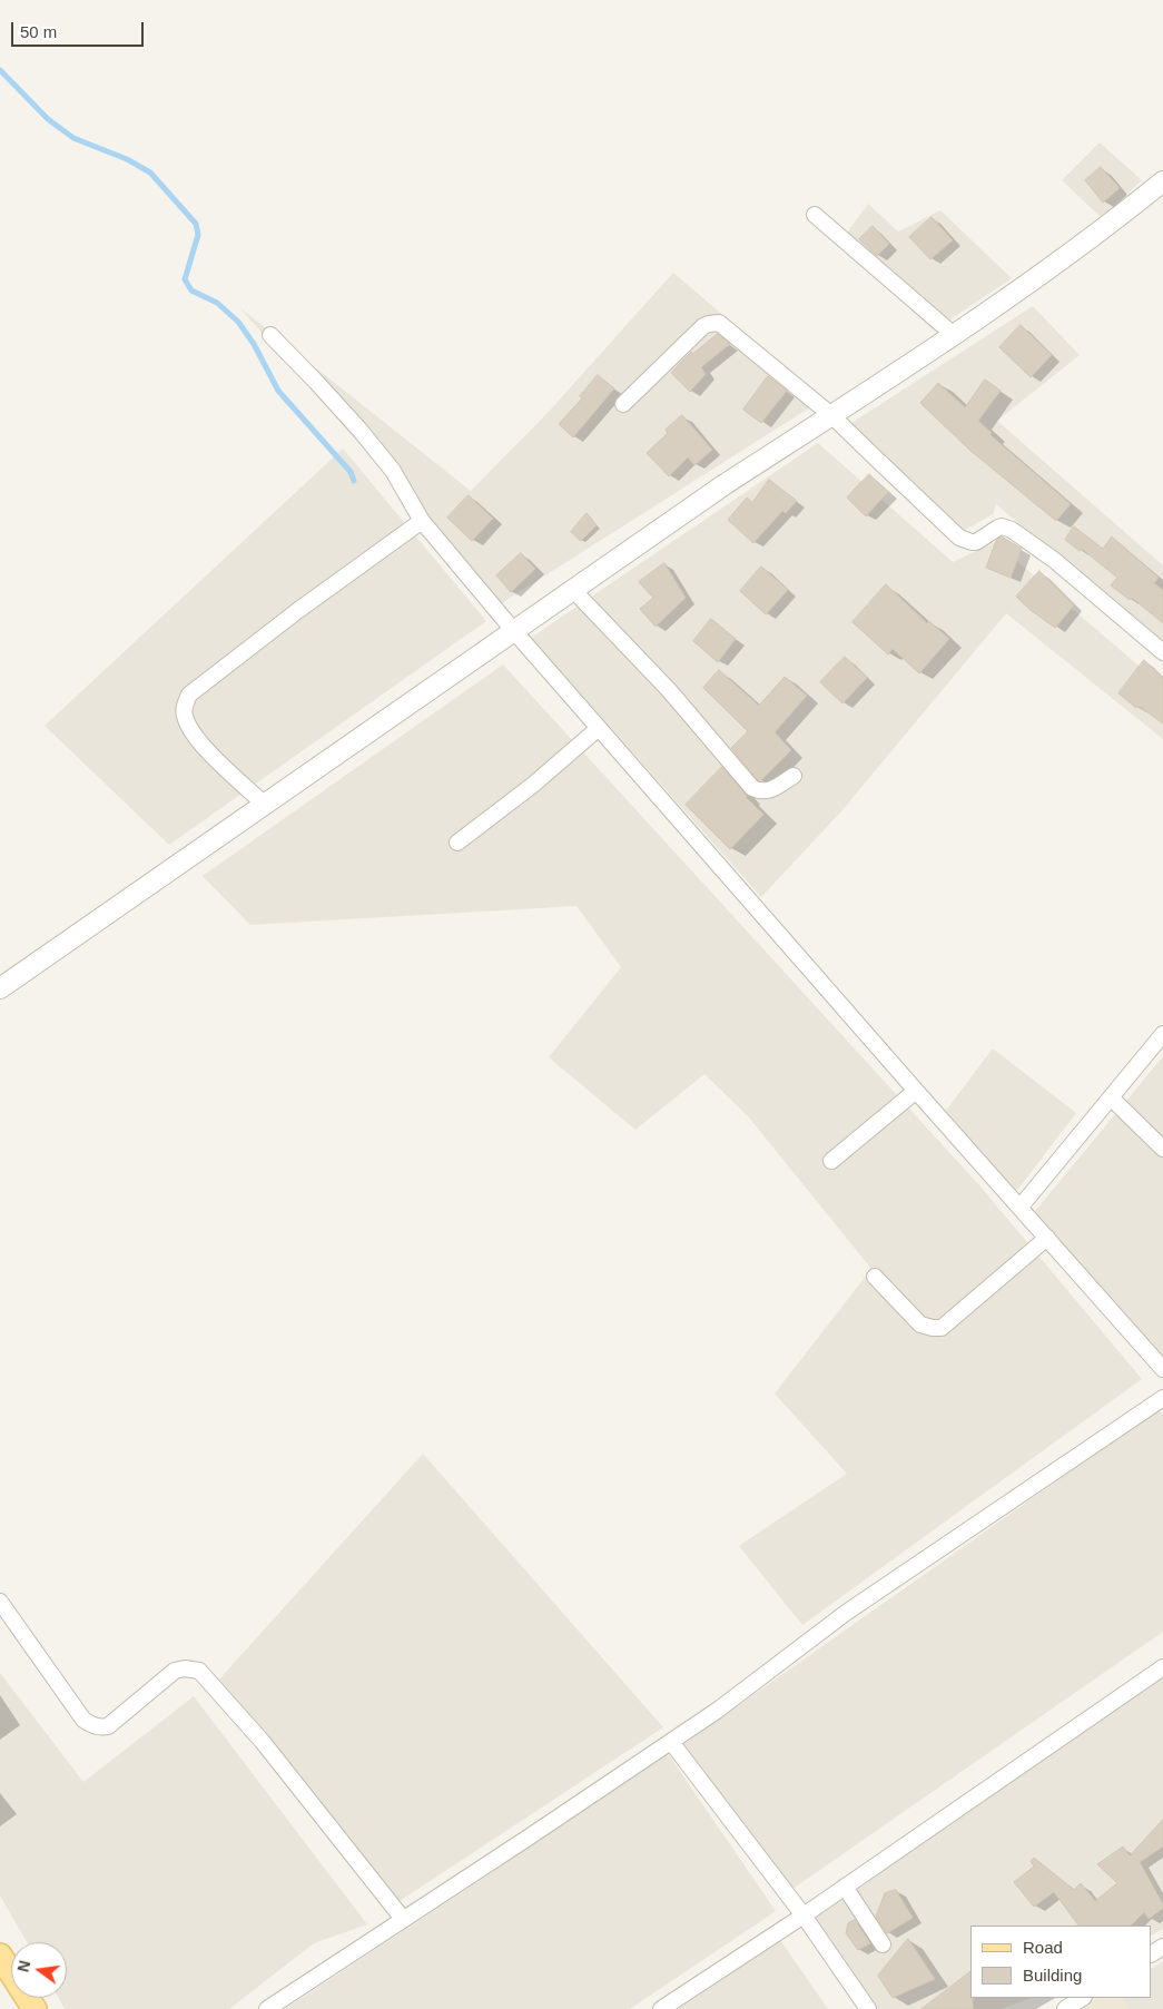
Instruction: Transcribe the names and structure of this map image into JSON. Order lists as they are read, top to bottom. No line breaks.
{"legend":["Road","Building"],"scale_bar":"50 m","north":"left"}
